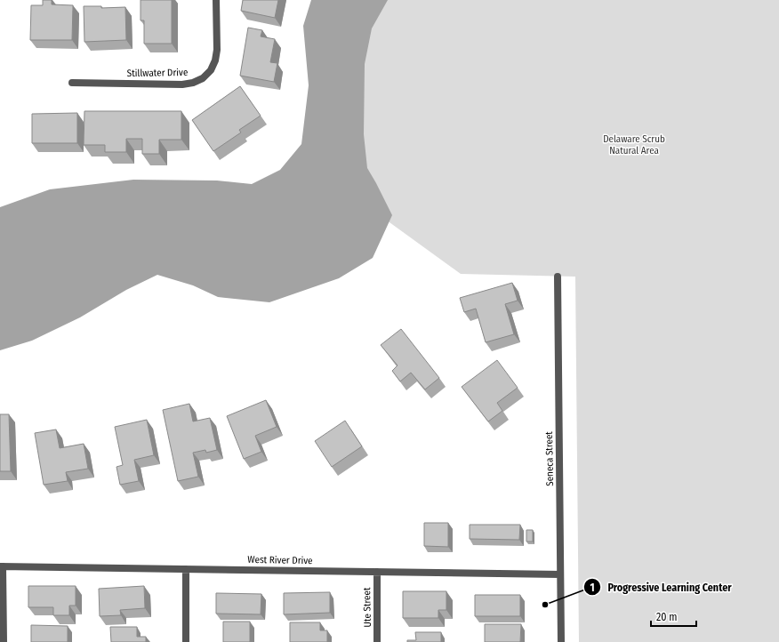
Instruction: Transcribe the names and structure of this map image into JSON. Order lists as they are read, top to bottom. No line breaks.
{"streets":{"street":["Stillwater Drive","Seneca Street","West River Drive","Ute Street"]},"crossings":[["Seneca Street","West River Drive"],["West River Drive","Ute Street"]],"parks":["Delaware Scrub Natural Area"],"places":["Progressive Learning Center"],"scale_bar":"20 m"}
